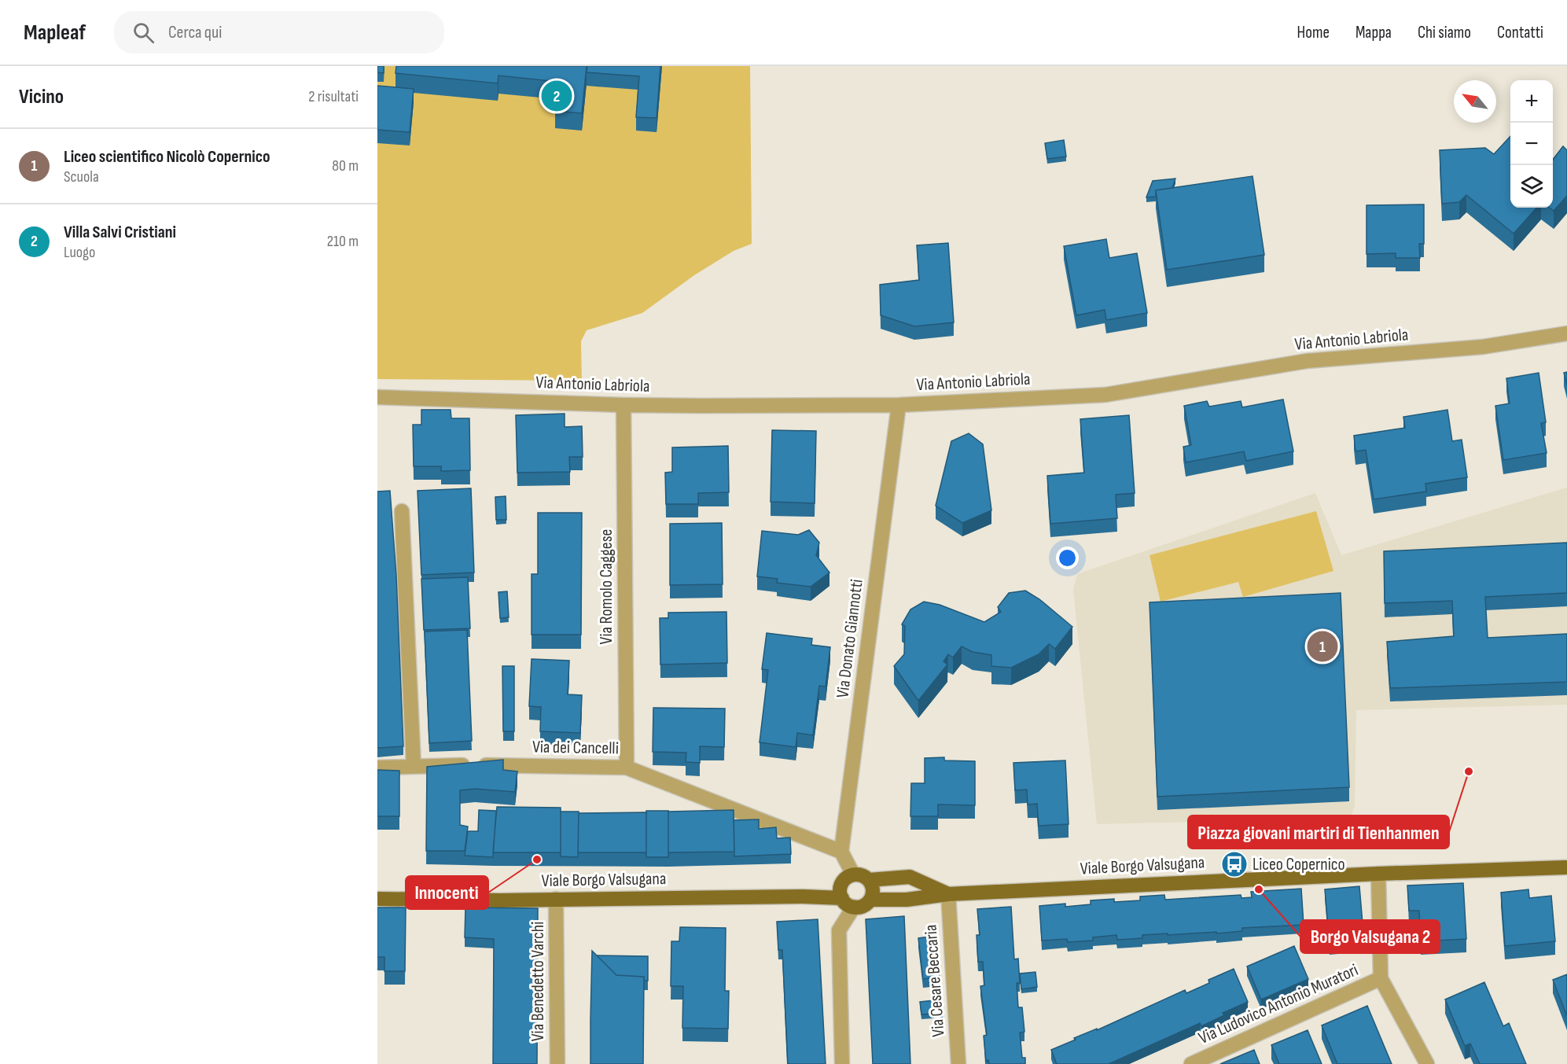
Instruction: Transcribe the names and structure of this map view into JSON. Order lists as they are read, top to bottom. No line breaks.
{"streets":{"main road":["Viale Borgo Valsugana"],"street":["Via Antonio Labriola","Via Romolo Caggese","Via Donato Giannotti","Via dei Cancelli","Via Cesare Beccaria","Via Benedetto Varchi","Via Ludovico Antonio Muratori"]},"crossings":[["Via Antonio Labriola","Via Romolo Caggese"],["Via Antonio Labriola","Via Donato Giannotti"],["Via Romolo Caggese","Via dei Cancelli"],["Via Donato Giannotti","Via dei Cancelli"],["Viale Borgo Valsugana","Via Cesare Beccaria"],["Viale Borgo Valsugana","Via Benedetto Varchi"],["Viale Borgo Valsugana","Via Ludovico Antonio Muratori"]],"places":{"other":["Piazza giovani martiri di Tienhanmen","Innocenti","Borgo Valsugana 2"],"bus stop":["Liceo Copernico"]},"north":"top left","page":{"header":"Mapleaf","search":"Cerca qui","nav":["Home","Mappa","Chi siamo","Contatti"],"heading":["Vicino","2 risultati"],"pins":["2","1"],"map_buttons":["+","−"],"list":[{"mark":"1","name":"Liceo scientifico Nicolò Copernico","note":"Scuola","value":"80 m"},{"mark":"2","name":"Villa Salvi Cristiani","note":"Luogo","value":"210 m"}]}}
